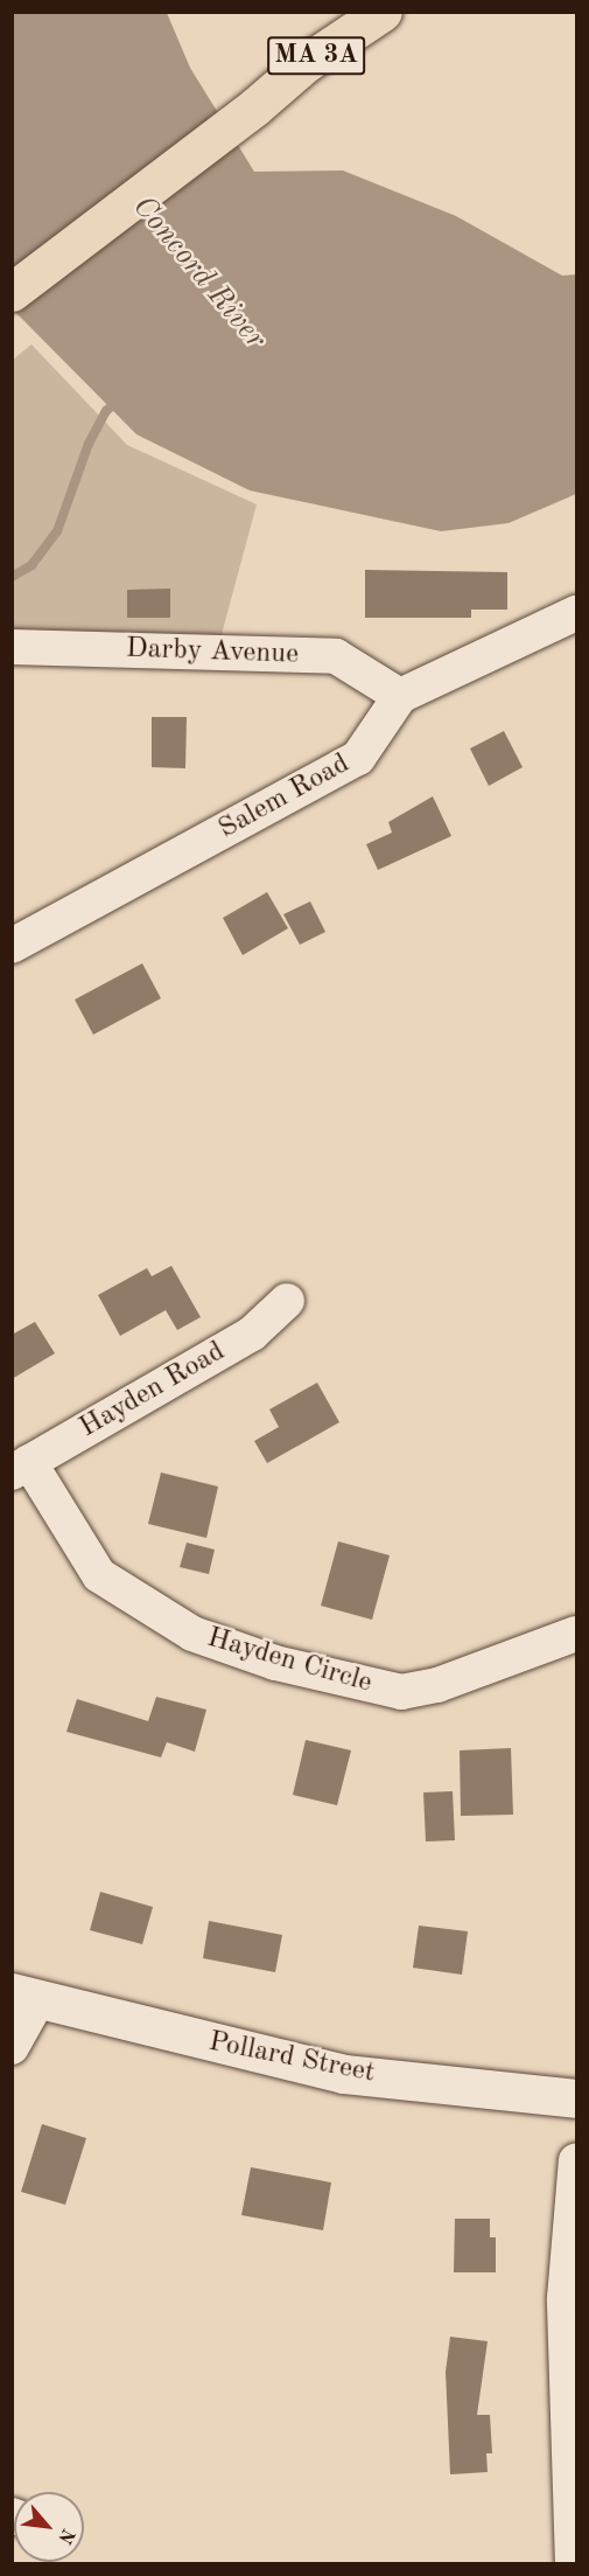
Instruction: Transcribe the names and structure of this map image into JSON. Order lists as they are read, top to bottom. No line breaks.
{"streets":{"main road":["MA 3A","Pollard Street"],"street":["Darby Avenue","Salem Road","Hayden Road","Hayden Circle"]},"crossings":[["Darby Avenue","Salem Road"],["Hayden Road","Hayden Circle"]],"water":["Concord River"],"north":"bottom right"}
